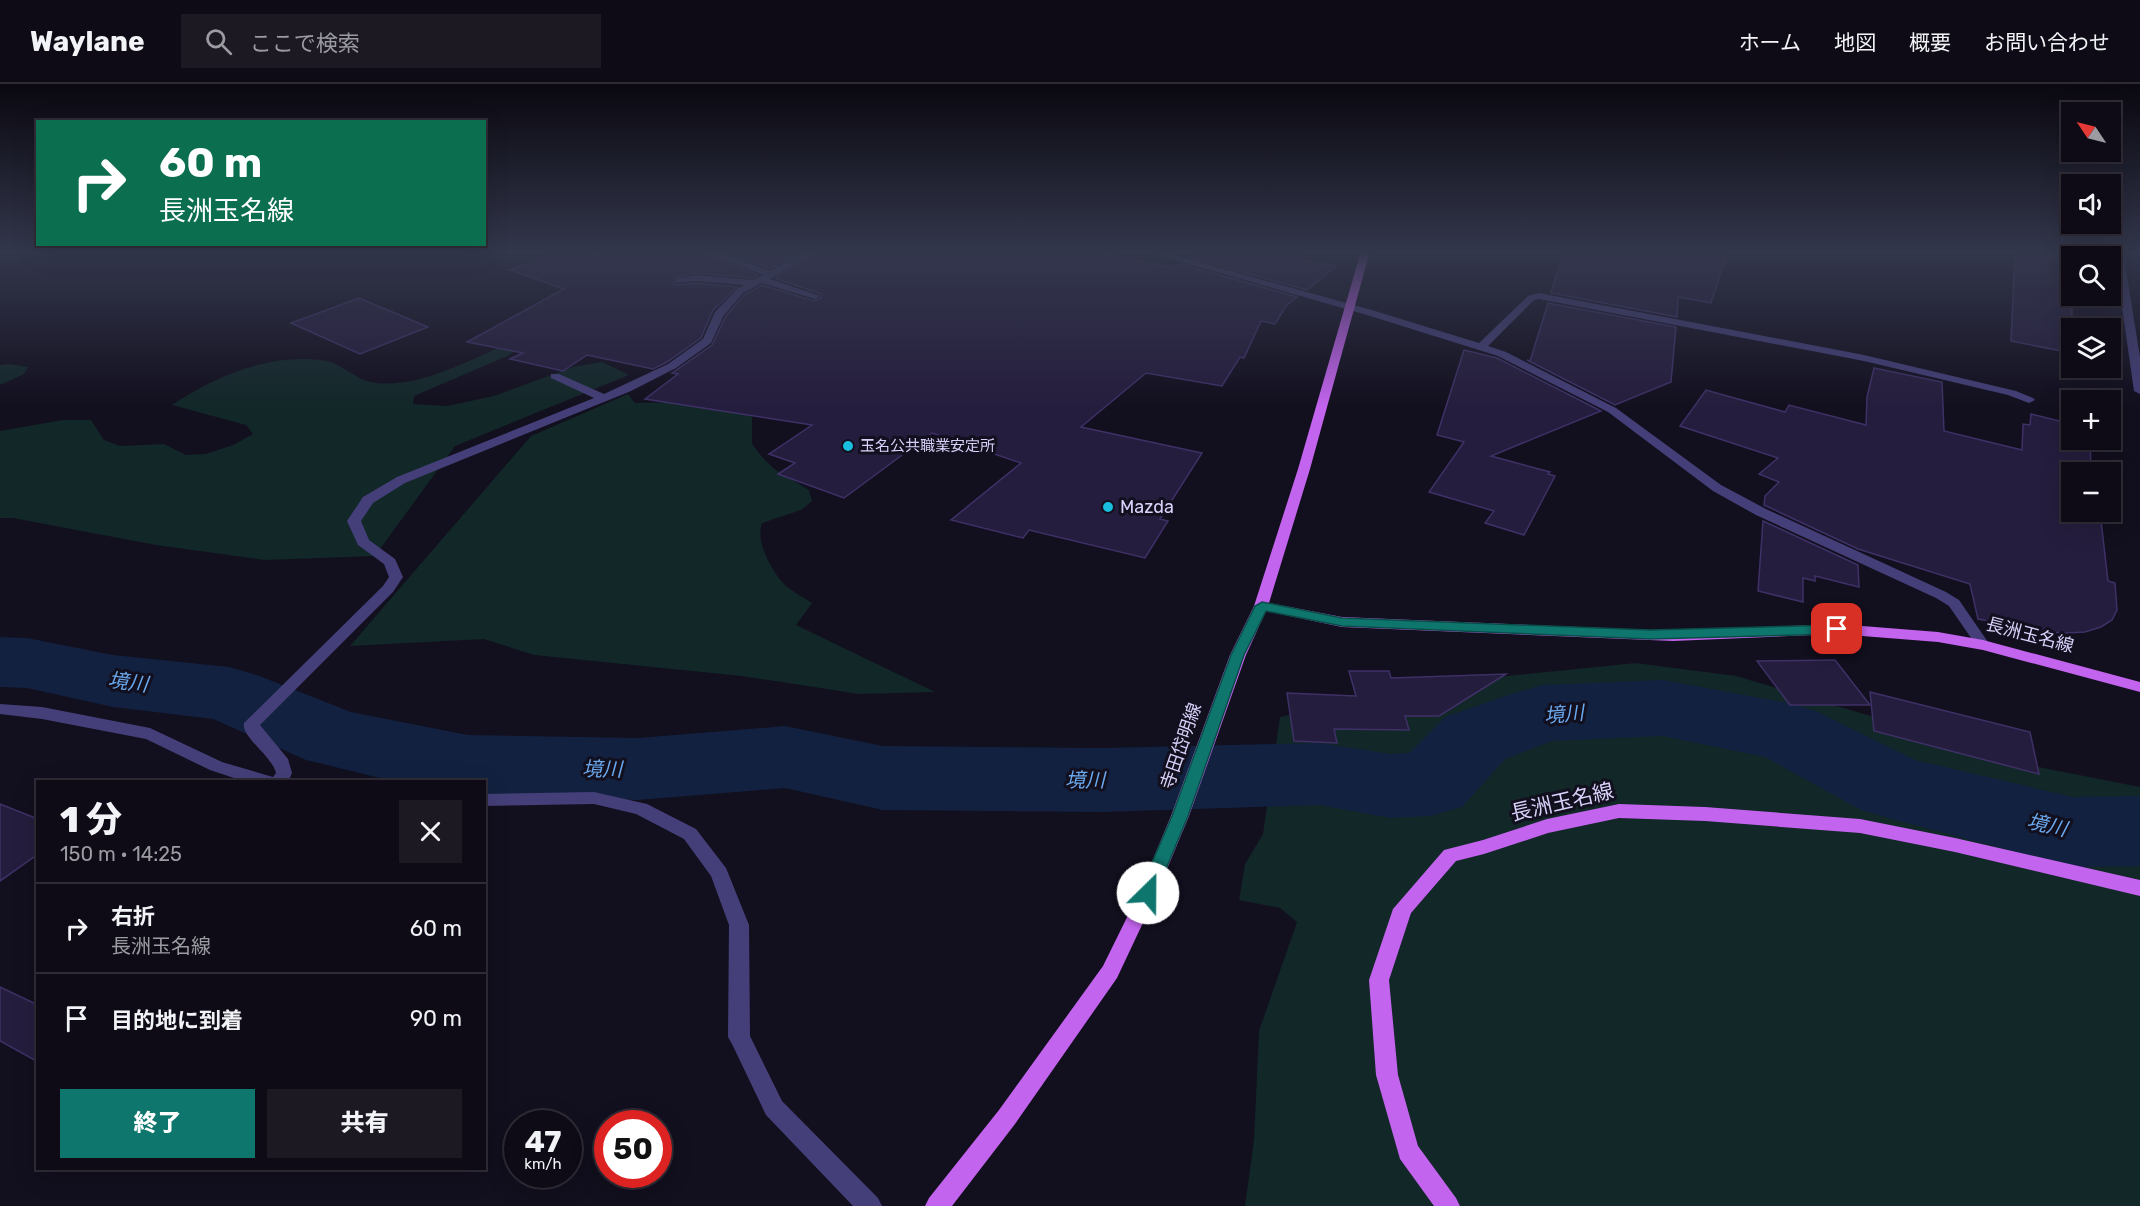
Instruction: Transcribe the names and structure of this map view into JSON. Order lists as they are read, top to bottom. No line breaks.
{"streets":{"main road":["長洲玉名線","寺田岱明線"]},"crossings":[["長洲玉名線","寺田岱明線"]],"water":["境川"],"places":["玉名公共職業安定所","Mazda"],"north":"top left","page":{"header":"Waylane","search":"ここで検索","nav":["ホーム","地図","概要","お問い合わせ"],"map_buttons":["+","−"],"turn":["60 m","長洲玉名線"],"heading":["1 分","150 m · 14:25"],"list":[{"name":"右折","note":"長洲玉名線","value":"60 m"},{"name":"目的地に到着","value":"90 m"}],"buttons":["終了","共有"],"speed":"47 km/h","limit":"50"}}
